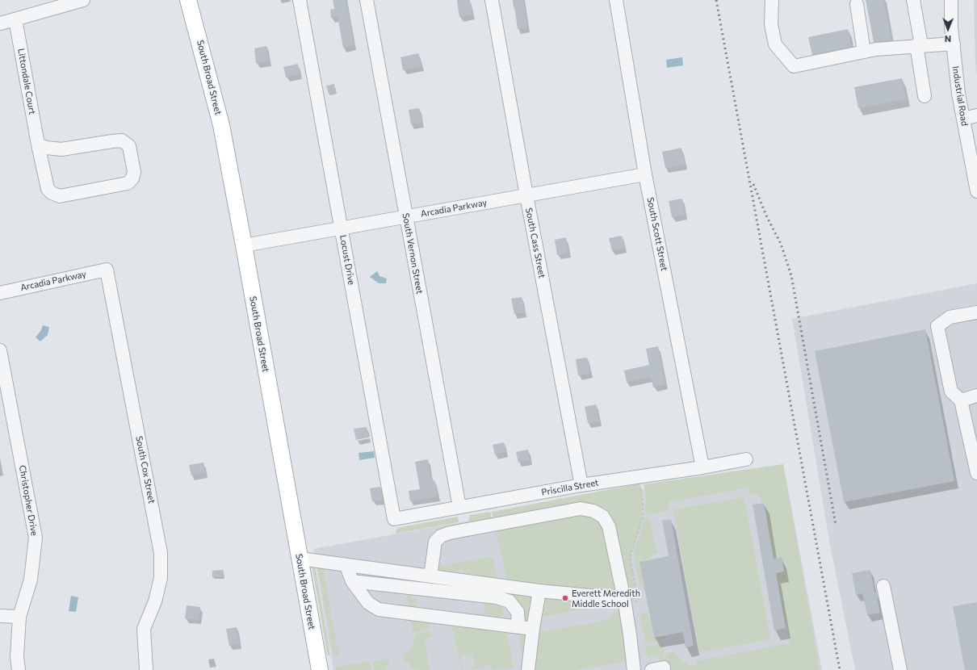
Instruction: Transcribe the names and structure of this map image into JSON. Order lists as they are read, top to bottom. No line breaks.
{"streets":{"main road":["South Broad Street"],"street":["Littondale Court","Industrial Road","Arcadia Parkway","South Scott Street","South Cass Street","South Vernon Street","Locust Drive","South Cox Street","Priscilla Street","Christopher Drive"]},"crossings":[["South Broad Street","Arcadia Parkway"],["Arcadia Parkway","South Scott Street"],["Arcadia Parkway","South Cass Street"],["Arcadia Parkway","South Vernon Street"],["Arcadia Parkway","Locust Drive"],["Arcadia Parkway","South Cox Street"],["South Scott Street","Priscilla Street"],["South Cass Street","Priscilla Street"],["South Vernon Street","Priscilla Street"],["Locust Drive","Priscilla Street"]],"places":["Everett Meredith Middle School"],"north":"bottom"}
